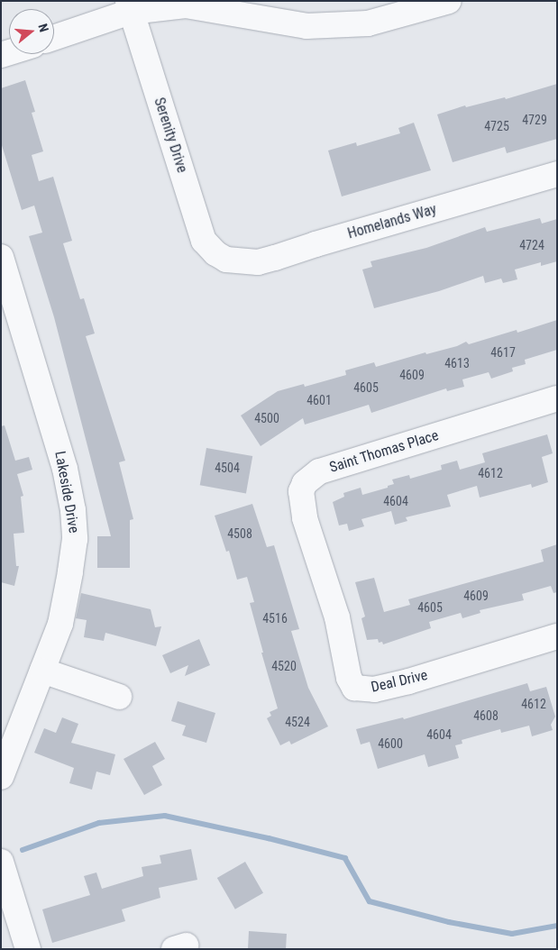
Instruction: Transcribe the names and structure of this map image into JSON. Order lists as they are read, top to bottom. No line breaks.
{"streets":{"street":["Serenity Drive","Homelands Way","Saint Thomas Place","Lakeside Drive","Deal Drive"]},"crossings":[["Serenity Drive","Homelands Way"],["Saint Thomas Place","Deal Drive"]],"house_numbers":["4729","4725","4724","4617","4613","4609","4605","4601","4500","4504","4612","4604","4508","4609","4605","4516","4520","4612","4608","4524","4604","4600"],"north":"right"}
